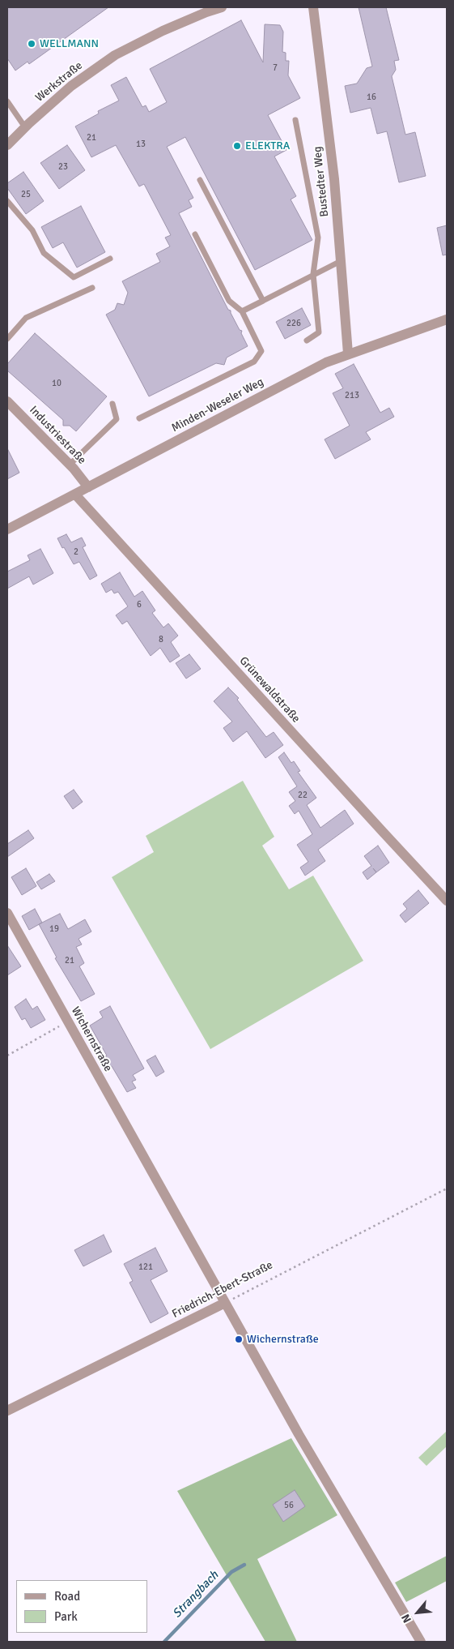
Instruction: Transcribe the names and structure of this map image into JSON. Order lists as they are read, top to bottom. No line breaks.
{"streets":{"street":["Werkstraße","Bustedter Weg","Minden-Weseler Weg","Industriestraße","Grünewaldstraße","Wichernstraße","Friedrich-Ebert-Straße"]},"crossings":[["Bustedter Weg","Minden-Weseler Weg"],["Minden-Weseler Weg","Industriestraße"],["Minden-Weseler Weg","Grünewaldstraße"],["Wichernstraße","Friedrich-Ebert-Straße"]],"water":["Strangbach"],"places":["WELLMANN","ELEKTRA","Wichernstraße"],"house_numbers":["7","16","21","13","23","25","226","10","213","2","6","8","22","19","21","121","56"],"legend":["Road","Park"],"north":"bottom left"}
